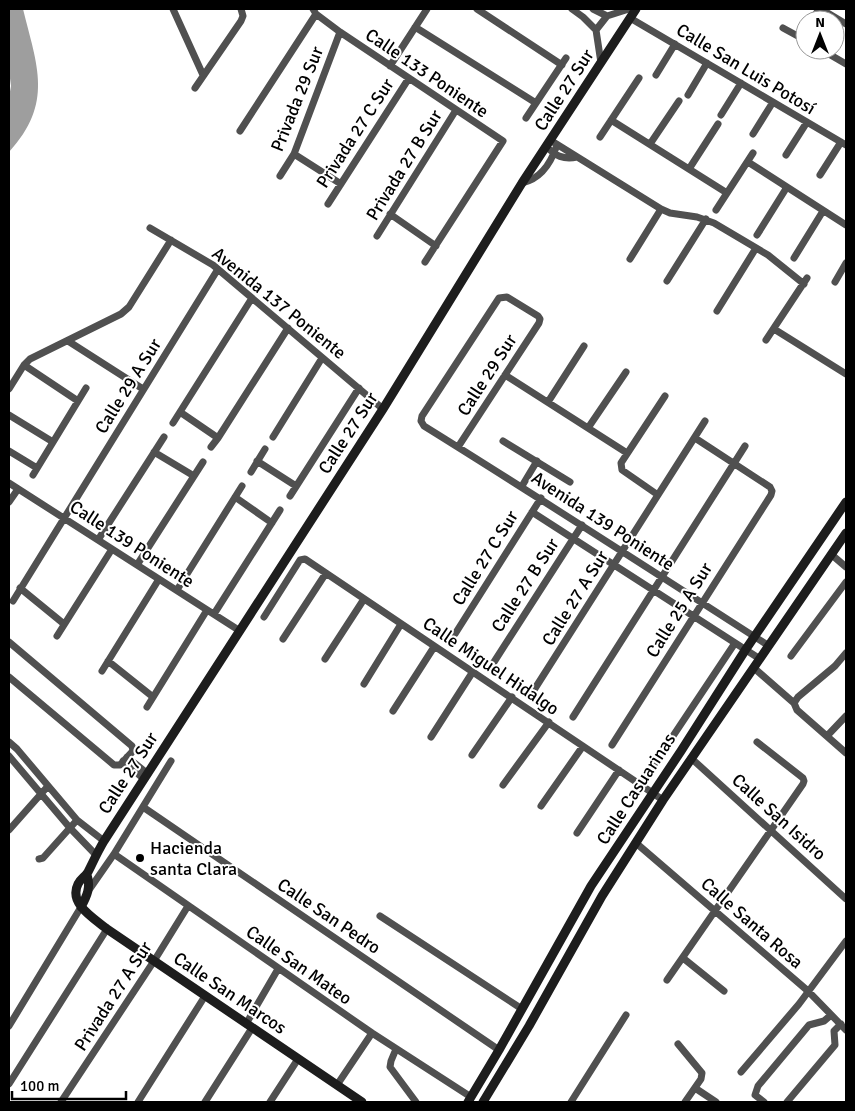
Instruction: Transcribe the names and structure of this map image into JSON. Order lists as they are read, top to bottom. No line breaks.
{"streets":{"street":["Calle San Luis Potosí","Calle 133 Poniente","Calle 27 Sur","Privada 29 Sur","Privada 27 C Sur","Privada 27 B Sur","Avenida 137 Poniente","Calle 29 Sur","Calle 29 A Sur","Avenida 139 Poniente","Calle 139 Poniente","Calle 27 C Sur","Calle 27 B Sur","Calle 27 A Sur","Calle 25 A Sur","Calle Miguel Hidalgo","Calle Casuarinas","Calle San Isidro","Calle San Pedro","Calle Santa Rosa","Calle San Mateo","Calle San Marcos","Privada 27 A Sur"]},"crossings":[["Calle San Luis Potosí","Calle 27 Sur"],["Calle 133 Poniente","Privada 29 Sur"],["Calle 133 Poniente","Privada 27 C Sur"],["Calle 133 Poniente","Privada 27 B Sur"],["Calle 27 Sur","Avenida 137 Poniente"],["Calle 27 Sur","Calle 139 Poniente"],["Calle 27 Sur","Calle San Marcos"],["Avenida 137 Poniente","Calle 29 A Sur"],["Calle 29 Sur","Avenida 139 Poniente"],["Calle 29 A Sur","Calle 139 Poniente"],["Avenida 139 Poniente","Calle 27 C Sur"],["Avenida 139 Poniente","Calle 27 B Sur"],["Avenida 139 Poniente","Calle 27 A Sur"],["Avenida 139 Poniente","Calle 25 A Sur"],["Avenida 139 Poniente","Calle Casuarinas"],["Calle Miguel Hidalgo","Calle Casuarinas"],["Calle Casuarinas","Calle San Isidro"],["Calle Casuarinas","Calle San Pedro"],["Calle Casuarinas","Calle Santa Rosa"],["Calle Casuarinas","Calle San Mateo"],["Calle San Mateo","Privada 27 A Sur"],["Calle San Marcos","Privada 27 A Sur"]],"places":["Hacienda santa Clara"],"scale_bar":"100 m","north":"top"}
